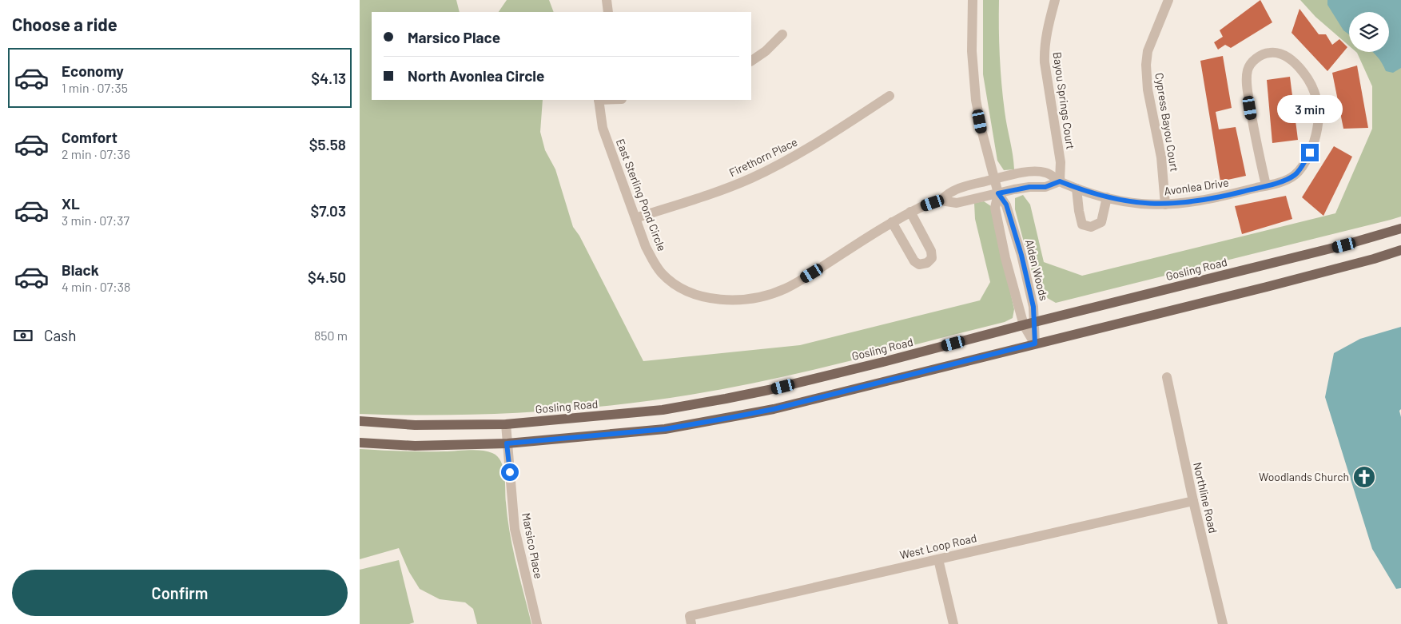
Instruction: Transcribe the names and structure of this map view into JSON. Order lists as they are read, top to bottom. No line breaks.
{"streets":{"main road":["Gosling Road"],"street":["Bayou Springs Court","Cypress Bayou Court","Firethorn Place","Avonlea Drive","East Sterling Pond Circle","Alden Woods","Northline Road","Marsico Place","West Loop Road"]},"crossings":[["Bayou Springs Court","Avonlea Drive"],["Cypress Bayou Court","Avonlea Drive"],["Firethorn Place","East Sterling Pond Circle"],["Avonlea Drive","East Sterling Pond Circle"],["Avonlea Drive","Alden Woods"],["East Sterling Pond Circle","Alden Woods"],["Gosling Road","Alden Woods"],["Gosling Road","Marsico Place"],["Northline Road","West Loop Road"]],"places":{"church":["Woodlands Church"]},"page":{"heading":"Choose a ride","banner":["Marsico Place","North Avonlea Circle"],"list":[{"name":"Economy","note":"1 min · 07:35","value":"$4.13"},{"name":"Comfort","note":"2 min · 07:36","value":"$5.58"},{"name":"XL","note":"3 min · 07:37","value":"$7.03"},{"name":"Black","note":"4 min · 07:38","value":"$4.50"}],"bubble":"3 min","pay":["Cash","850 m"],"buttons":"Confirm"}}
